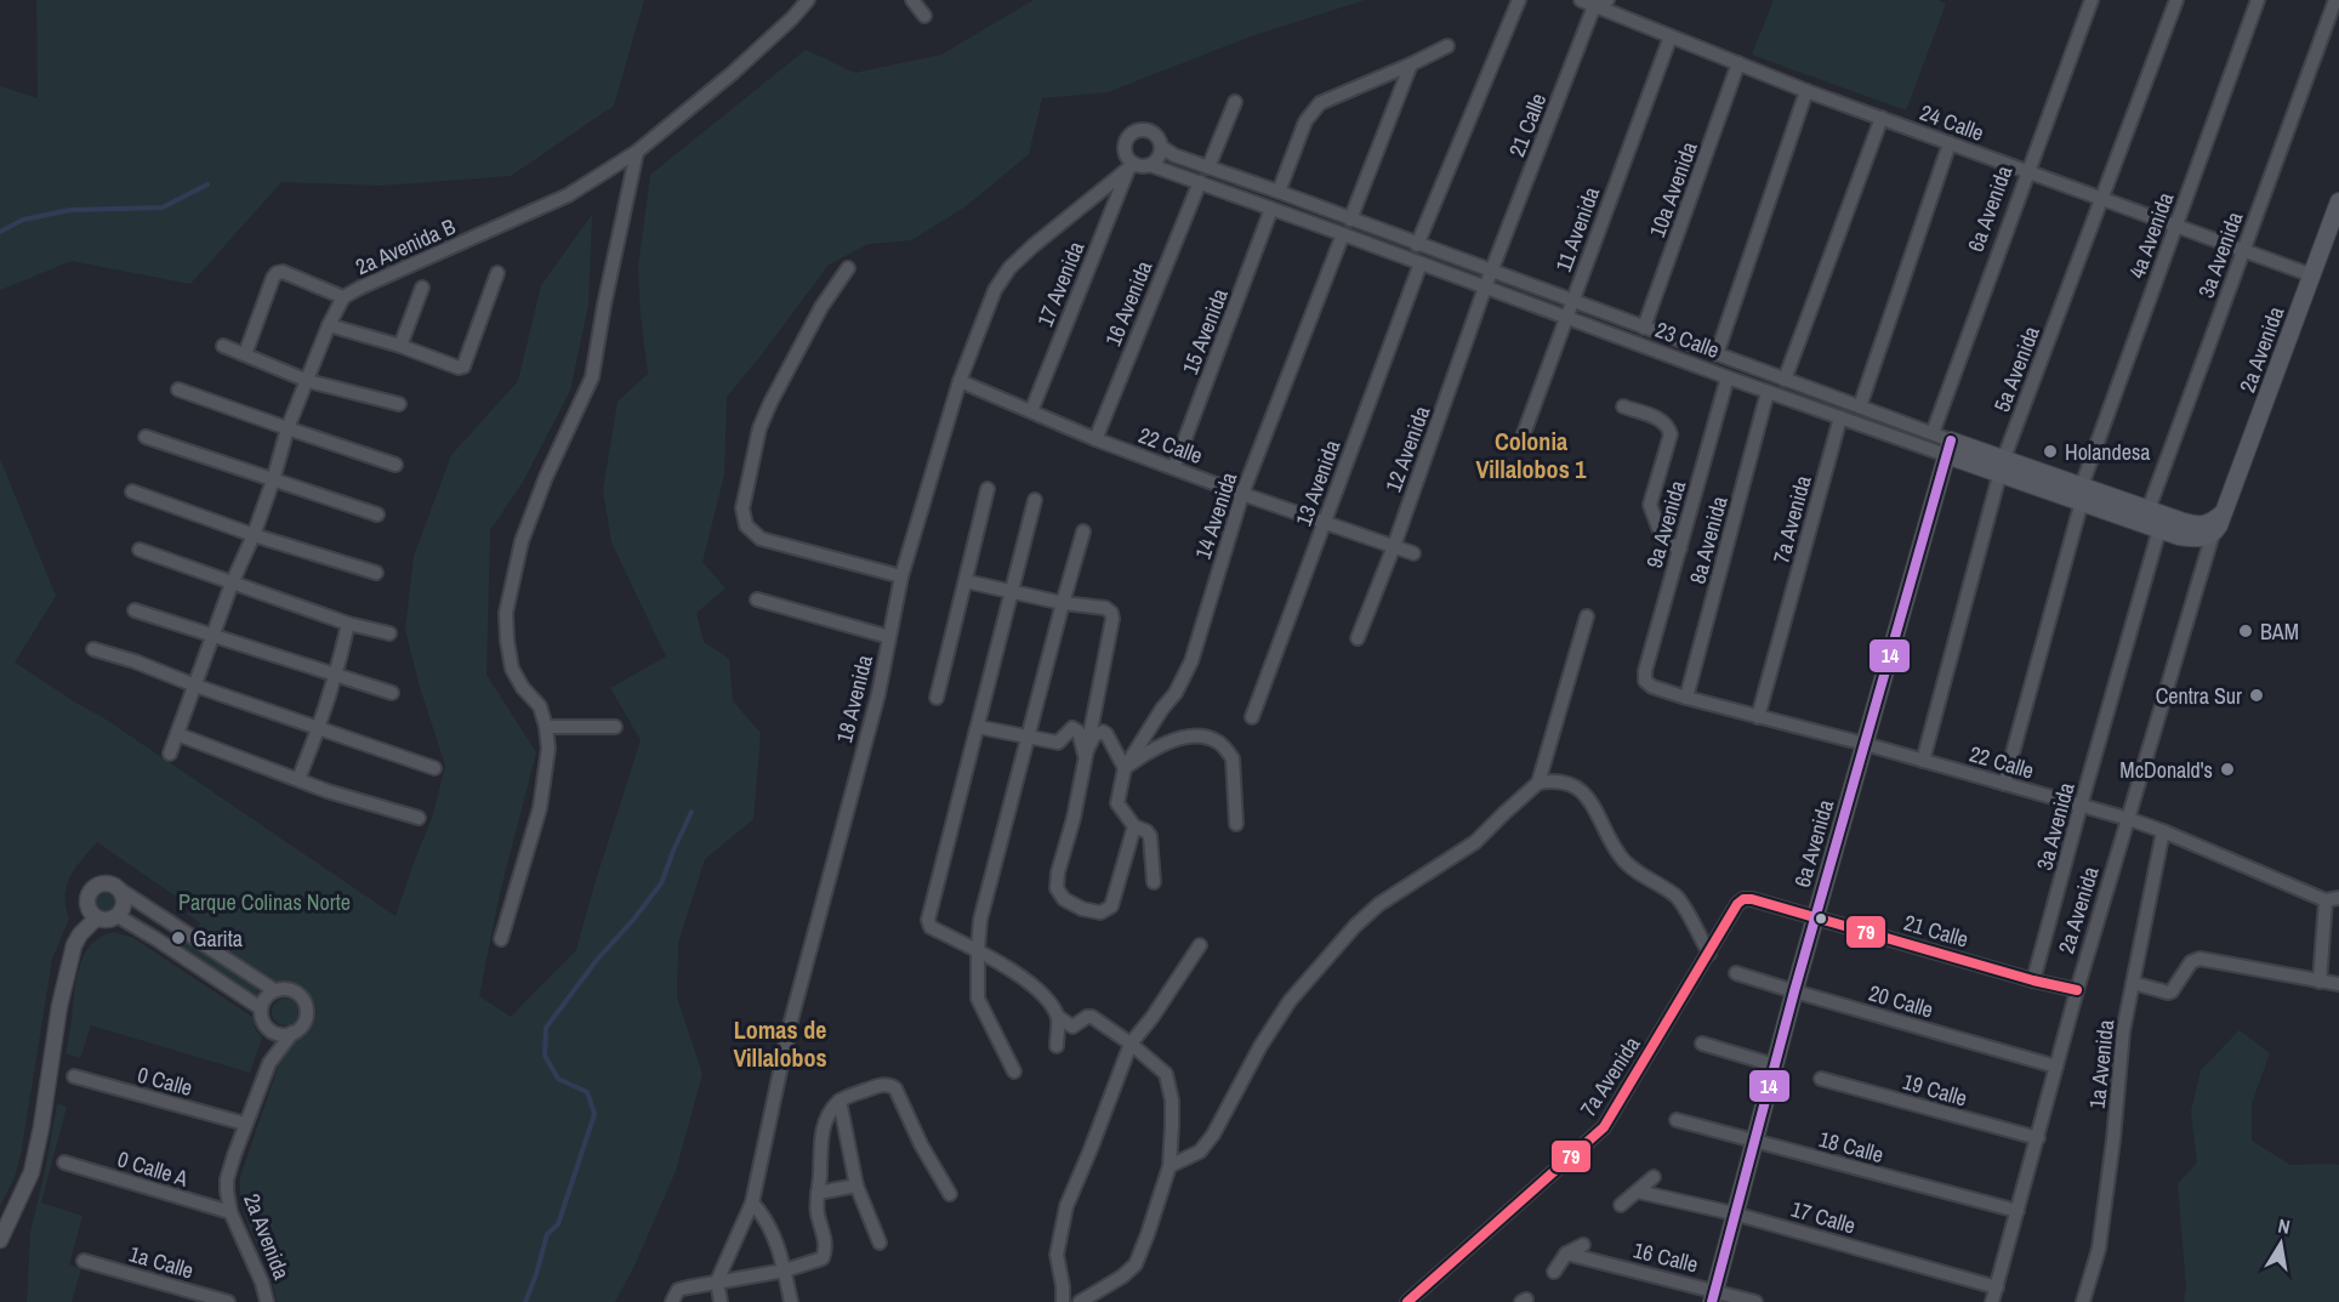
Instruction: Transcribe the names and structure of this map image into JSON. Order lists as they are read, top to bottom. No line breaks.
{"streets":{"main road":["6a Avenida","23 Calle","2a Avenida"],"street":["24 Calle","21 Calle","10a Avenida","11 Avenida","4a Avenida","2a Avenida B","3a Avenida","17 Avenida","16 Avenida","15 Avenida","5a Avenida","22 Calle","12 Avenida","13 Avenida","14 Avenida","7a Avenida","9a Avenida","8a Avenida","18 Avenida","20 Calle","1a Avenida","0 Calle","19 Calle","18 Calle","0 Calle A","17 Calle","16 Calle","1a Calle"]},"crossings":[["24 Calle","21 Calle"],["24 Calle","10a Avenida"],["24 Calle","6a Avenida"],["24 Calle","11 Avenida"],["24 Calle","4a Avenida"],["24 Calle","3a Avenida"],["24 Calle","2a Avenida"],["24 Calle","5a Avenida"],["21 Calle","6a Avenida"],["21 Calle","3a Avenida"],["21 Calle","23 Calle"],["21 Calle","2a Avenida"],["21 Calle","12 Avenida"],["21 Calle","7a Avenida"],["10a Avenida","23 Calle"],["6a Avenida","23 Calle"],["6a Avenida","22 Calle"],["6a Avenida","20 Calle"],["6a Avenida","18 Calle"],["6a Avenida","17 Calle"],["6a Avenida","16 Calle"],["11 Avenida","23 Calle"],["4a Avenida","23 Calle"],["4a Avenida","22 Calle"],["3a Avenida","23 Calle"],["3a Avenida","22 Calle"],["17 Avenida","23 Calle"],["17 Avenida","22 Calle"],["17 Avenida","18 Avenida"],["16 Avenida","23 Calle"],["16 Avenida","22 Calle"],["15 Avenida","23 Calle"],["15 Avenida","22 Calle"],["23 Calle","2a Avenida"],["23 Calle","5a Avenida"],["23 Calle","12 Avenida"],["23 Calle","13 Avenida"],["23 Calle","14 Avenida"],["23 Calle","7a Avenida"],["23 Calle","9a Avenida"],["23 Calle","8a Avenida"],["23 Calle","18 Avenida"],["2a Avenida","22 Calle"],["2a Avenida","20 Calle"],["2a Avenida","0 Calle"],["2a Avenida","19 Calle"],["2a Avenida","18 Calle"],["2a Avenida","0 Calle A"],["2a Avenida","17 Calle"],["5a Avenida","22 Calle"],["22 Calle","12 Avenida"],["22 Calle","13 Avenida"],["22 Calle","14 Avenida"],["22 Calle","7a Avenida"],["22 Calle","9a Avenida"],["22 Calle","8a Avenida"],["22 Calle","18 Avenida"],["22 Calle","1a Avenida"]],"districts":["Colonia Villalobos 1","Lomas de Villalobos"],"parks":["Parque Colinas Norte"],"places":["Holandesa","BAM","Centra Sur","McDonald's","Garita"],"lines":["transit line 14","transit line 79"],"north":"top"}
